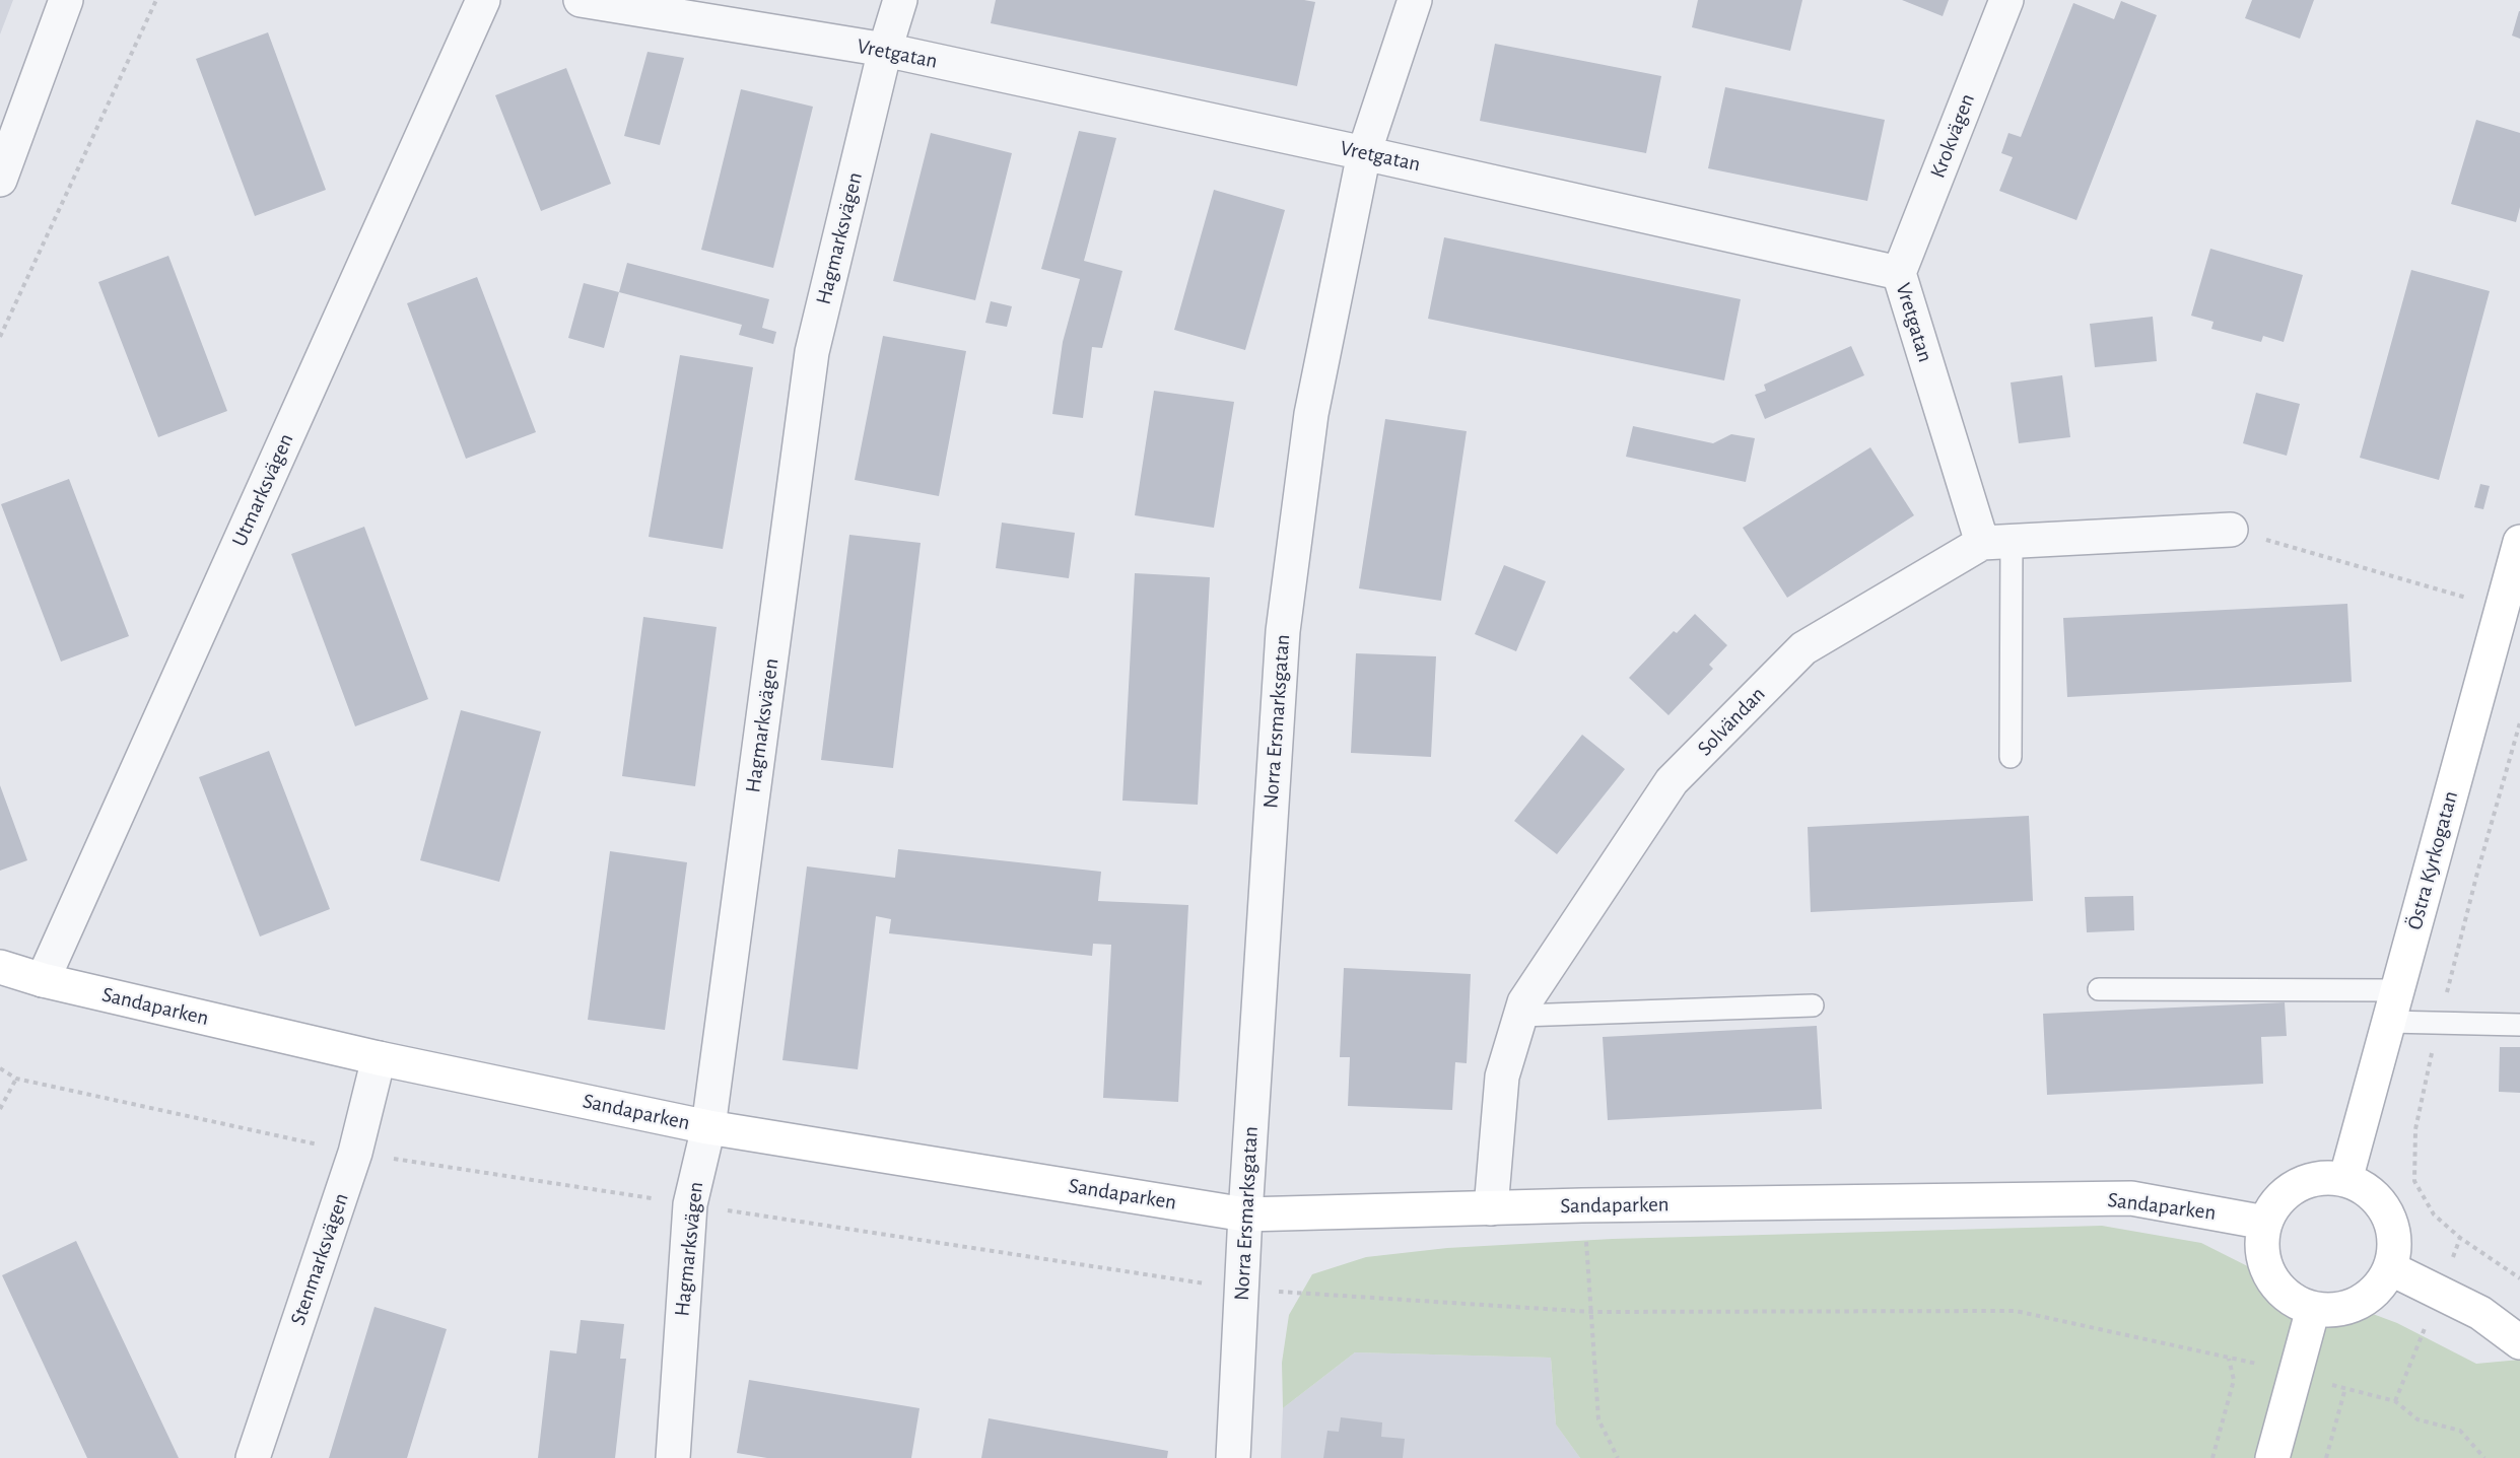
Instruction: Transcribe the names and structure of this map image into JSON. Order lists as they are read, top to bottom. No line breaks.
{"streets":{"street":["Vretgatan","Krokvägen","Hagmarksvägen","Utmarksvägen","Norra Ersmarksgatan","Solvändan","Östra Kyrkogatan","Sandaparken","Stenmarksvägen"]},"crossings":[["Vretgatan","Krokvägen"],["Vretgatan","Hagmarksvägen"],["Vretgatan","Norra Ersmarksgatan"],["Vretgatan","Solvändan"],["Hagmarksvägen","Sandaparken"],["Utmarksvägen","Sandaparken"],["Norra Ersmarksgatan","Sandaparken"],["Solvändan","Sandaparken"],["Östra Kyrkogatan","Sandaparken"],["Sandaparken","Stenmarksvägen"]]}
